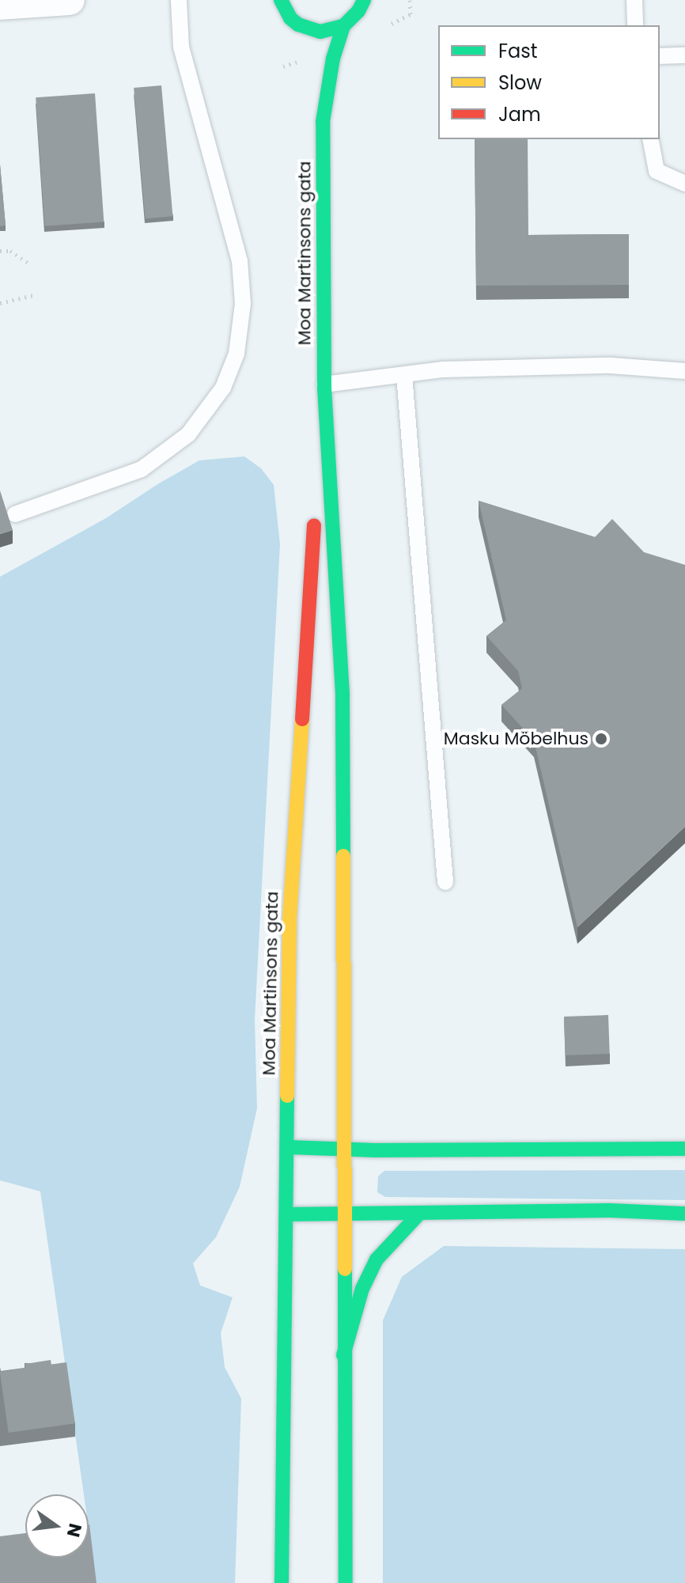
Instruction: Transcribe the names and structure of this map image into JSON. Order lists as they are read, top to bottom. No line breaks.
{"streets":{"main road":["Moa Martinsons gata"]},"places":["Masku Möbelhus"],"legend":["Fast","Slow","Jam"],"north":"right"}
